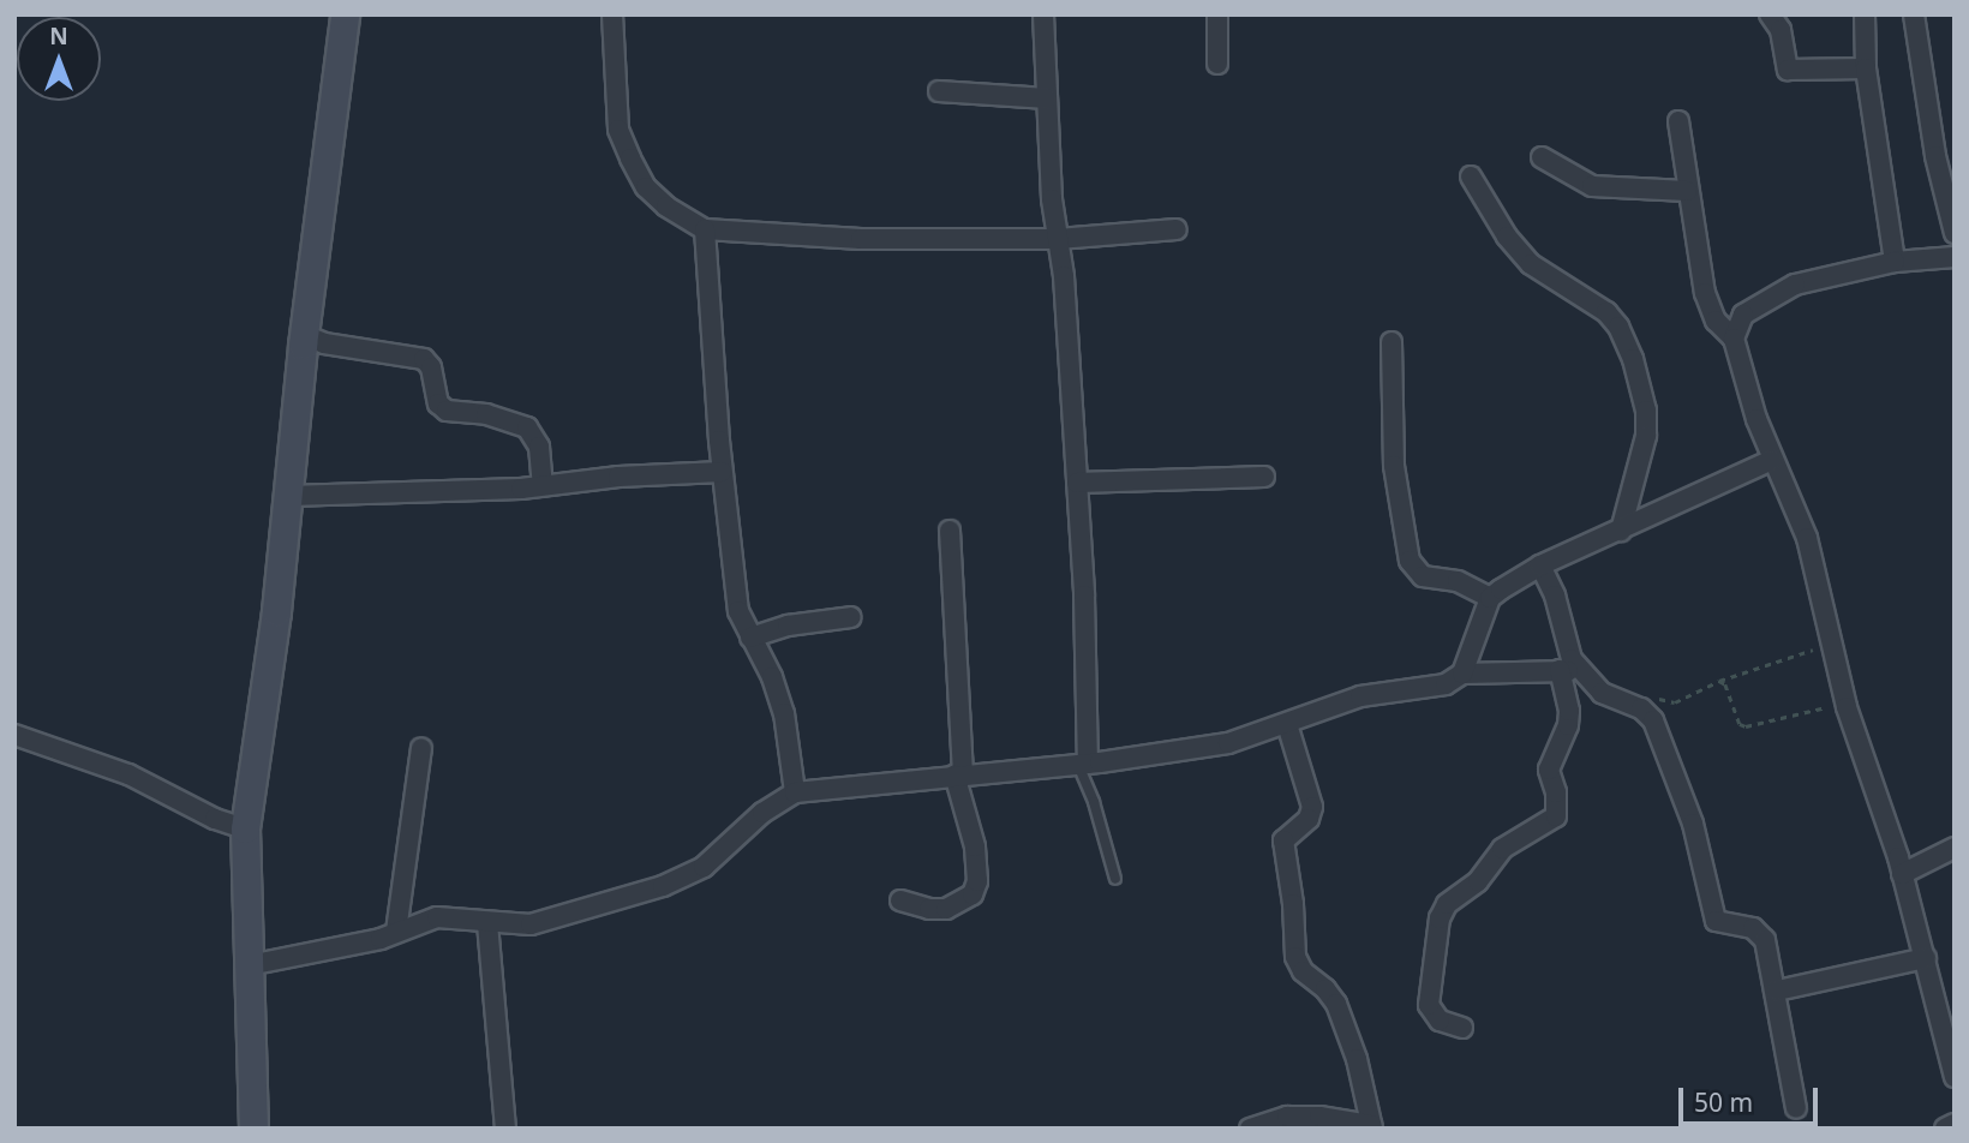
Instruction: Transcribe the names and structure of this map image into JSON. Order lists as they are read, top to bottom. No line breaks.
{"scale_bar":"50 m","north":"top"}
